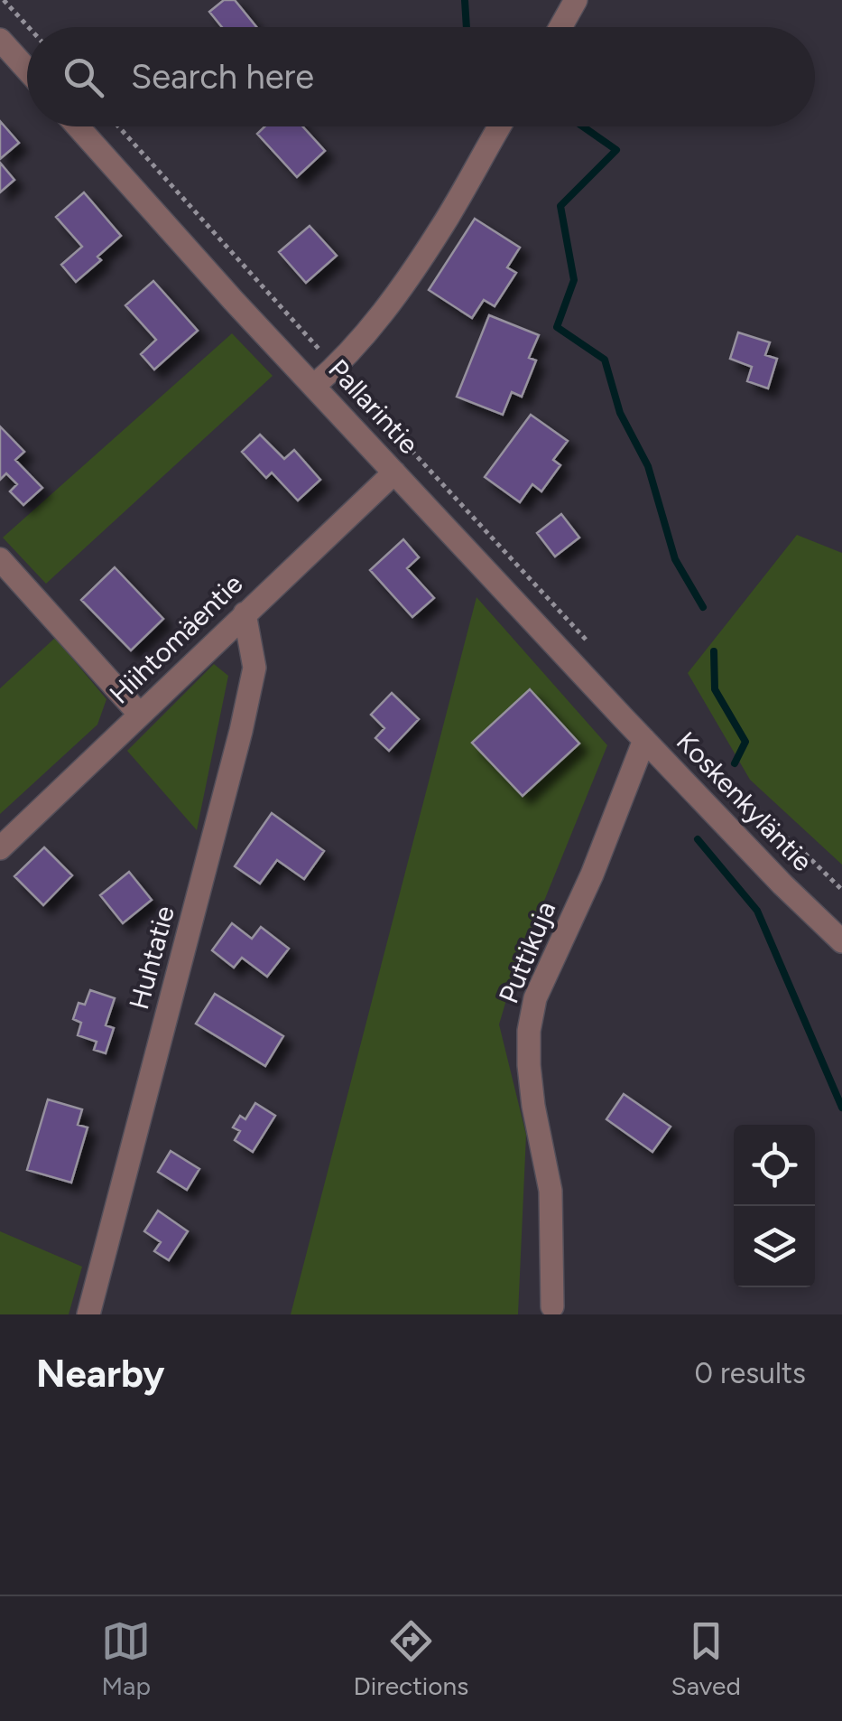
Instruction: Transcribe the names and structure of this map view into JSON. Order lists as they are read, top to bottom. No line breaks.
{"streets":{"street":["Pallarintie","Hiihtomäentie","Koskenkyläntie","Puttikuja","Huhtatie"]},"crossings":[["Pallarintie","Hiihtomäentie"],["Pallarintie","Koskenkyläntie"],["Pallarintie","Puttikuja"],["Hiihtomäentie","Huhtatie"],["Koskenkyläntie","Puttikuja"]],"page":{"search":"Search here","heading":["Nearby","0 results"],"nav":["Map","Directions","Saved"]}}
